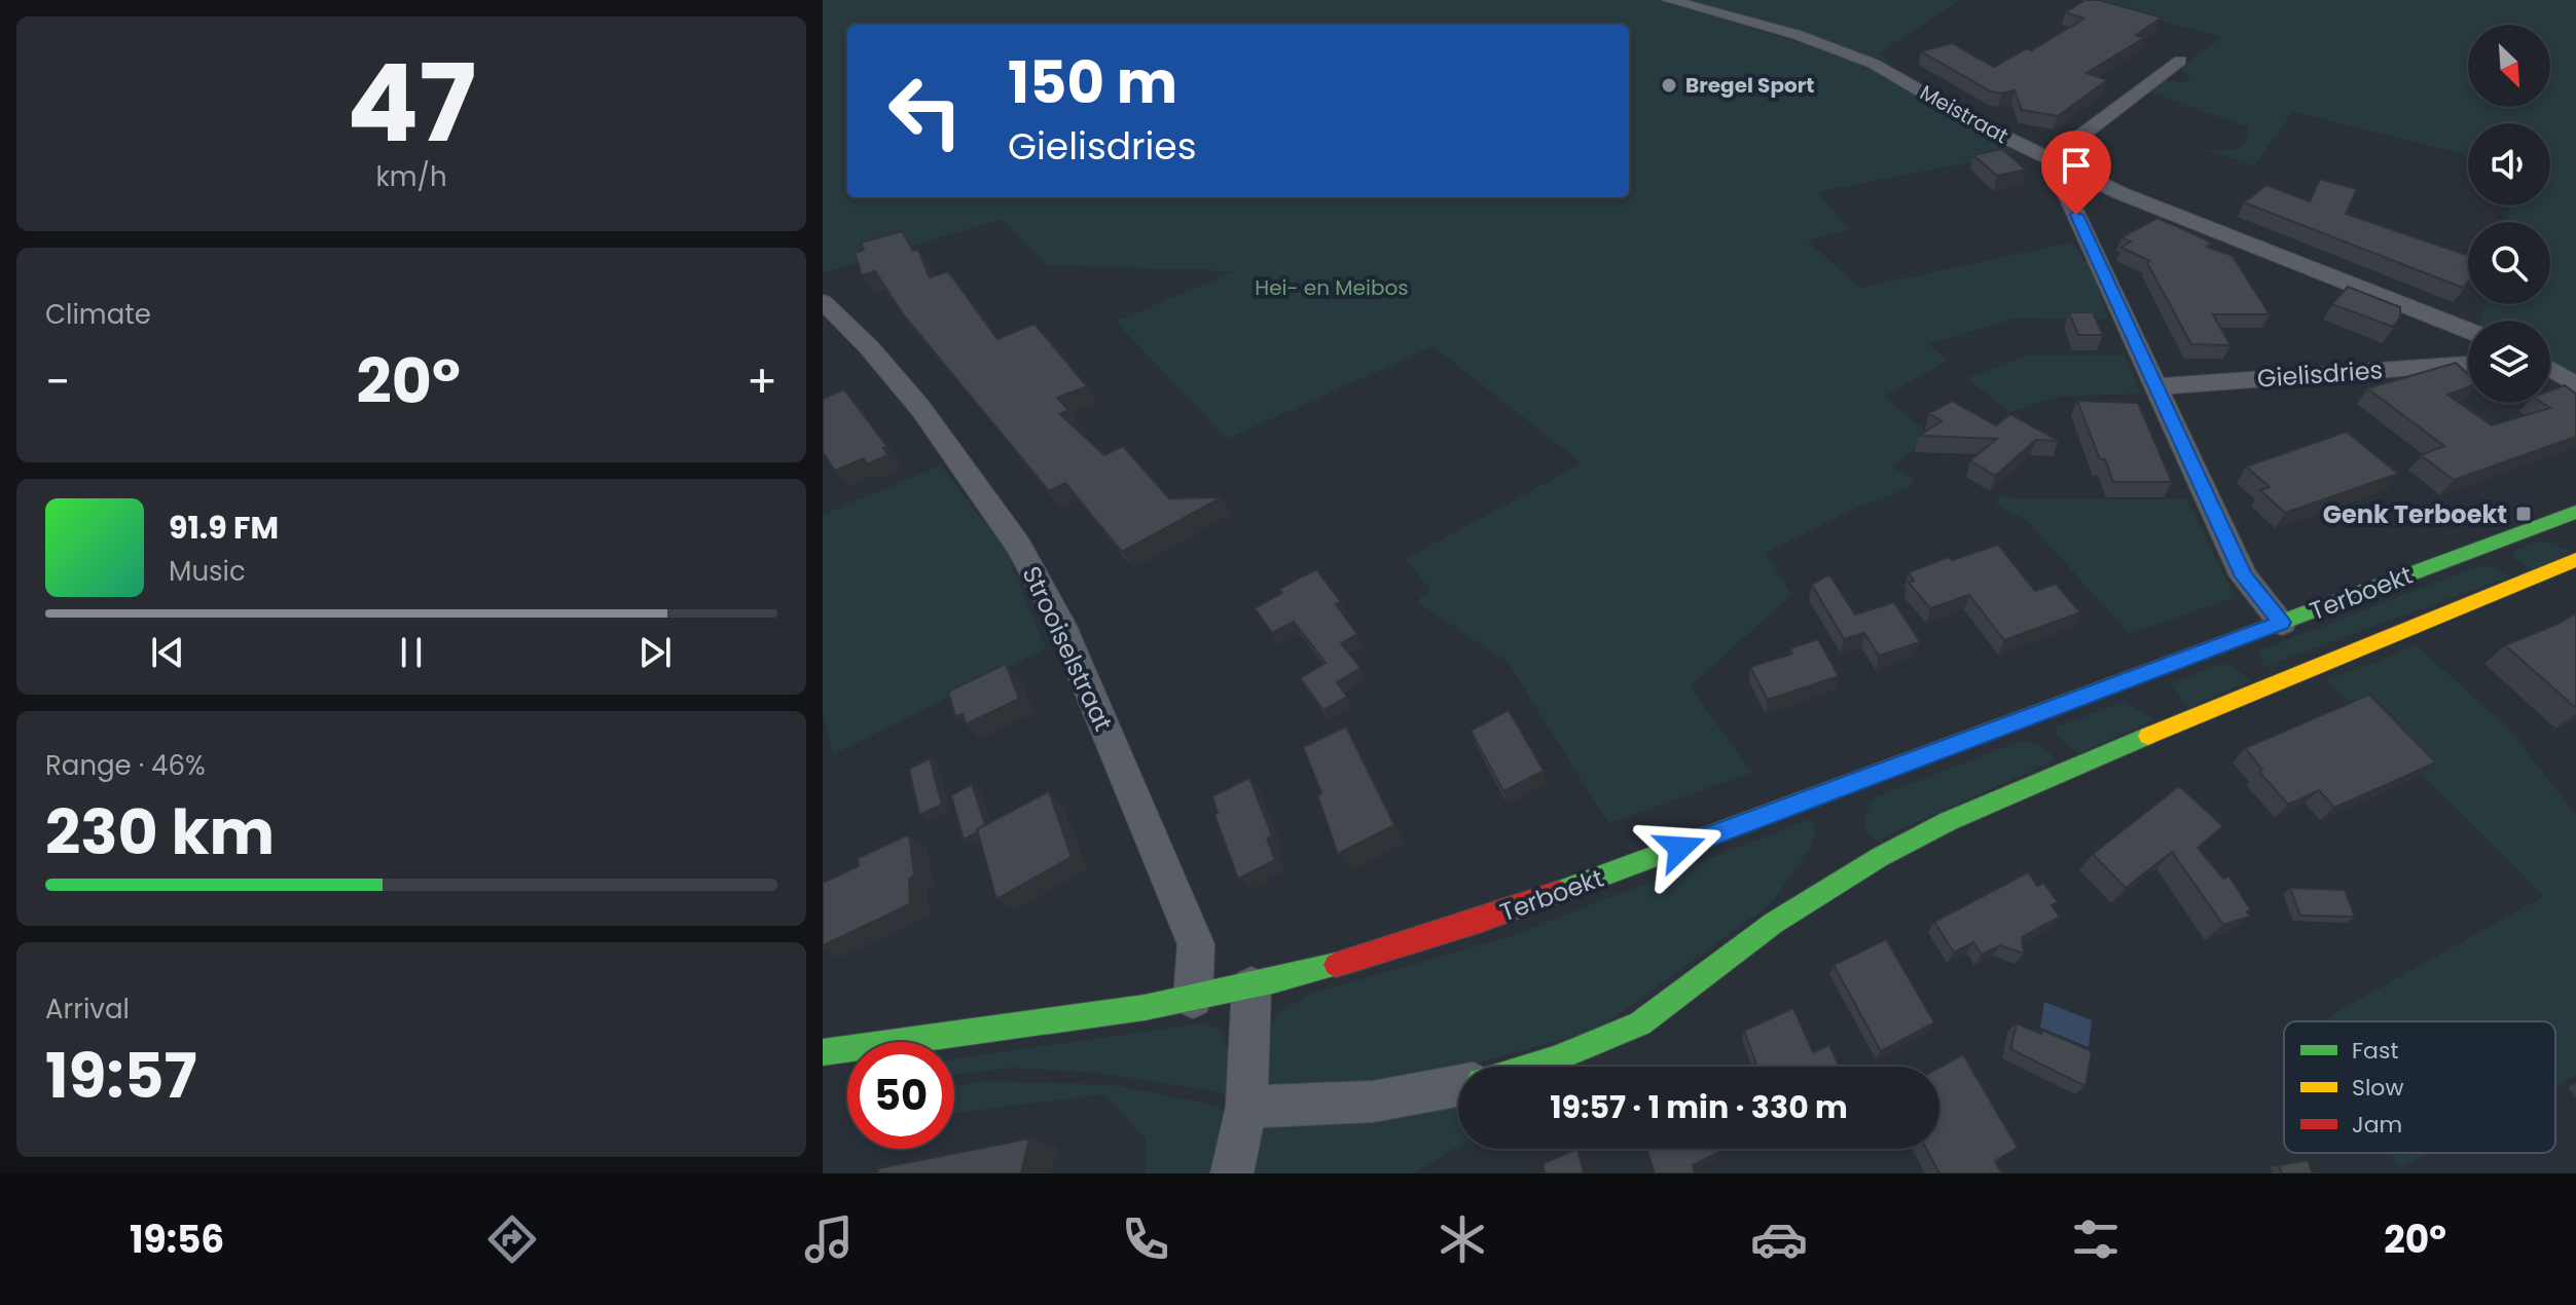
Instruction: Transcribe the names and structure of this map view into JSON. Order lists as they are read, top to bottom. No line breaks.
{"streets":{"main road":["Terboekt"],"street":["Meistraat","Gielisdries","Strooiselstraat"]},"crossings":[["Terboekt","Strooiselstraat"]],"parks":["Hei- en Meibos"],"places":{"other":["Bregel Sport"],"transit":["Genk Terboekt"]},"legend":["Fast","Slow","Jam"],"north":"bottom right","page":{"tile":[["47","km/h"],"Climate",["Range · 46%","230 km"],["Arrival","19:57"]],"turn":["150 m","Gielisdries"],"heat":["−","20°","+"],"song":["91.9 FM","Music"],"limit":"50","trip":"19:57 · 1 min · 330 m","tabs":["19:56","20°"]}}
